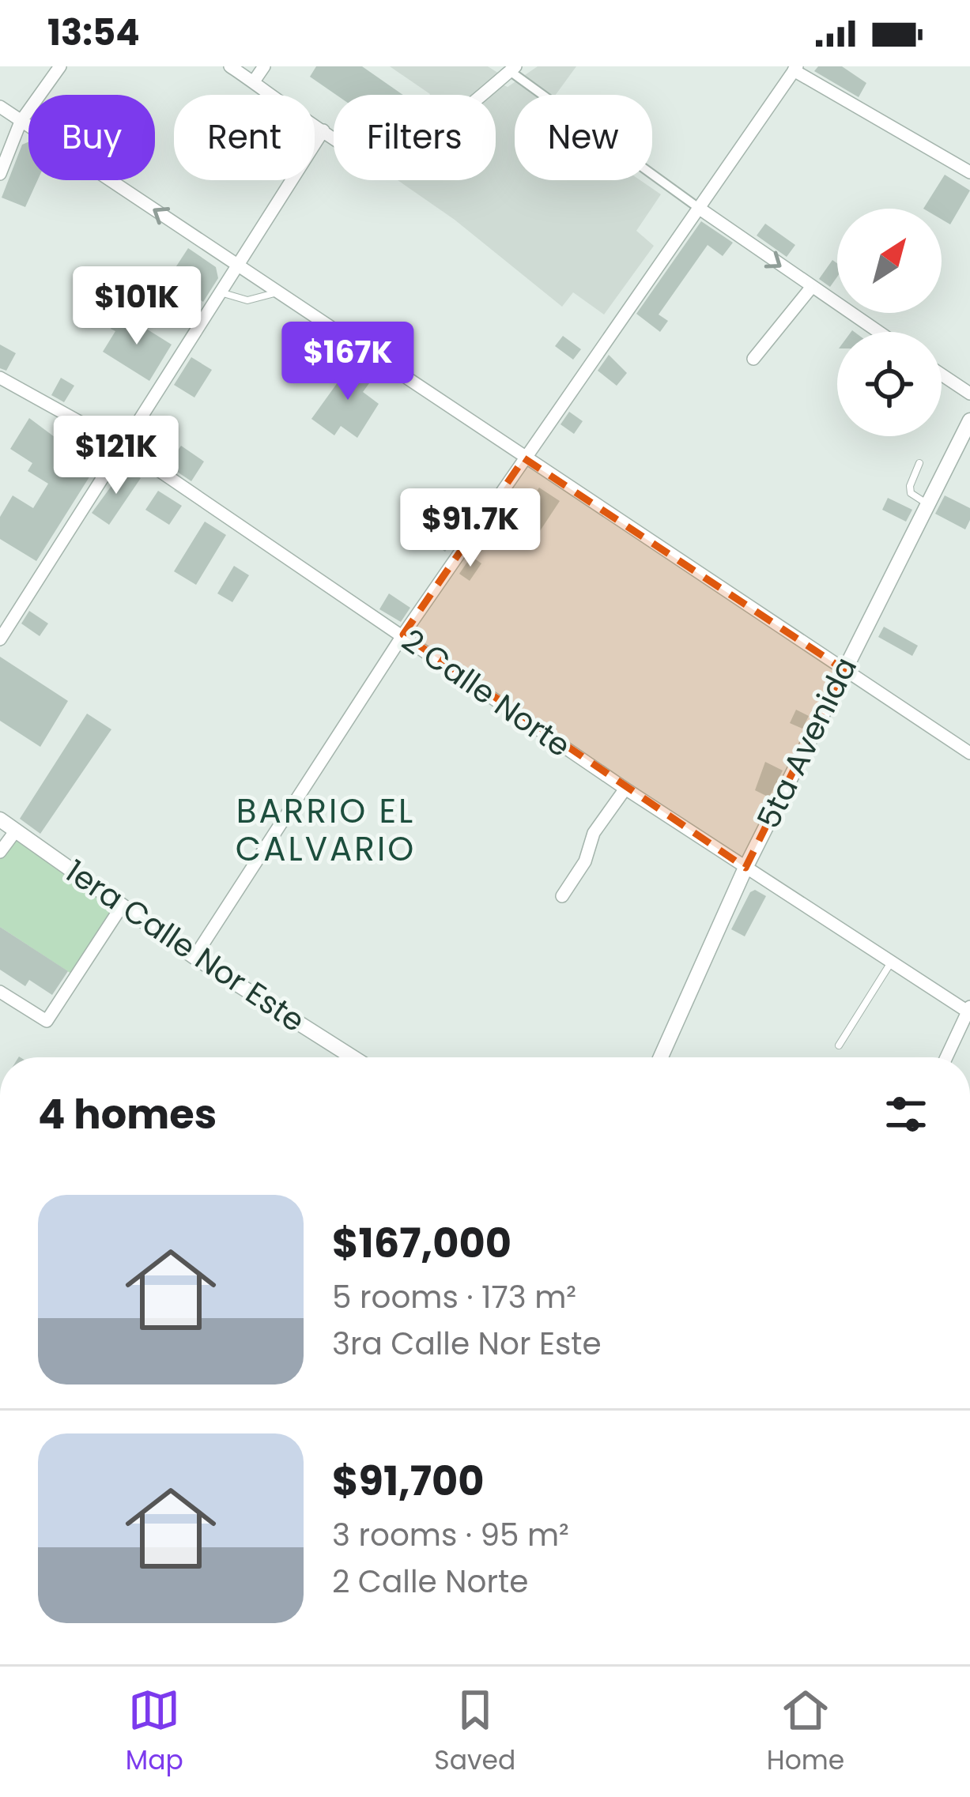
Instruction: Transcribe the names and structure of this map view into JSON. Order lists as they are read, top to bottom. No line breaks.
{"streets":{"street":["2 Calle Norte","5ta Avenida","1era Calle Nor Este"]},"crossings":[["2 Calle Norte","5ta Avenida"]],"districts":["BARRIO EL CALVARIO"],"north":"top right","page":{"status":"13:54","chip":["Buy","Rent","Filters","New"],"price":["$101K","$167K","$121K","$91.7K"],"heading":"4 homes","list":[{"name":"$167,000","note":"5 rooms · 173 m² · 3ra Calle Nor Este"},{"name":"$91,700","note":"3 rooms · 95 m² · 2 Calle Norte"}],"tabs":["Map","Saved","Home"]}}
